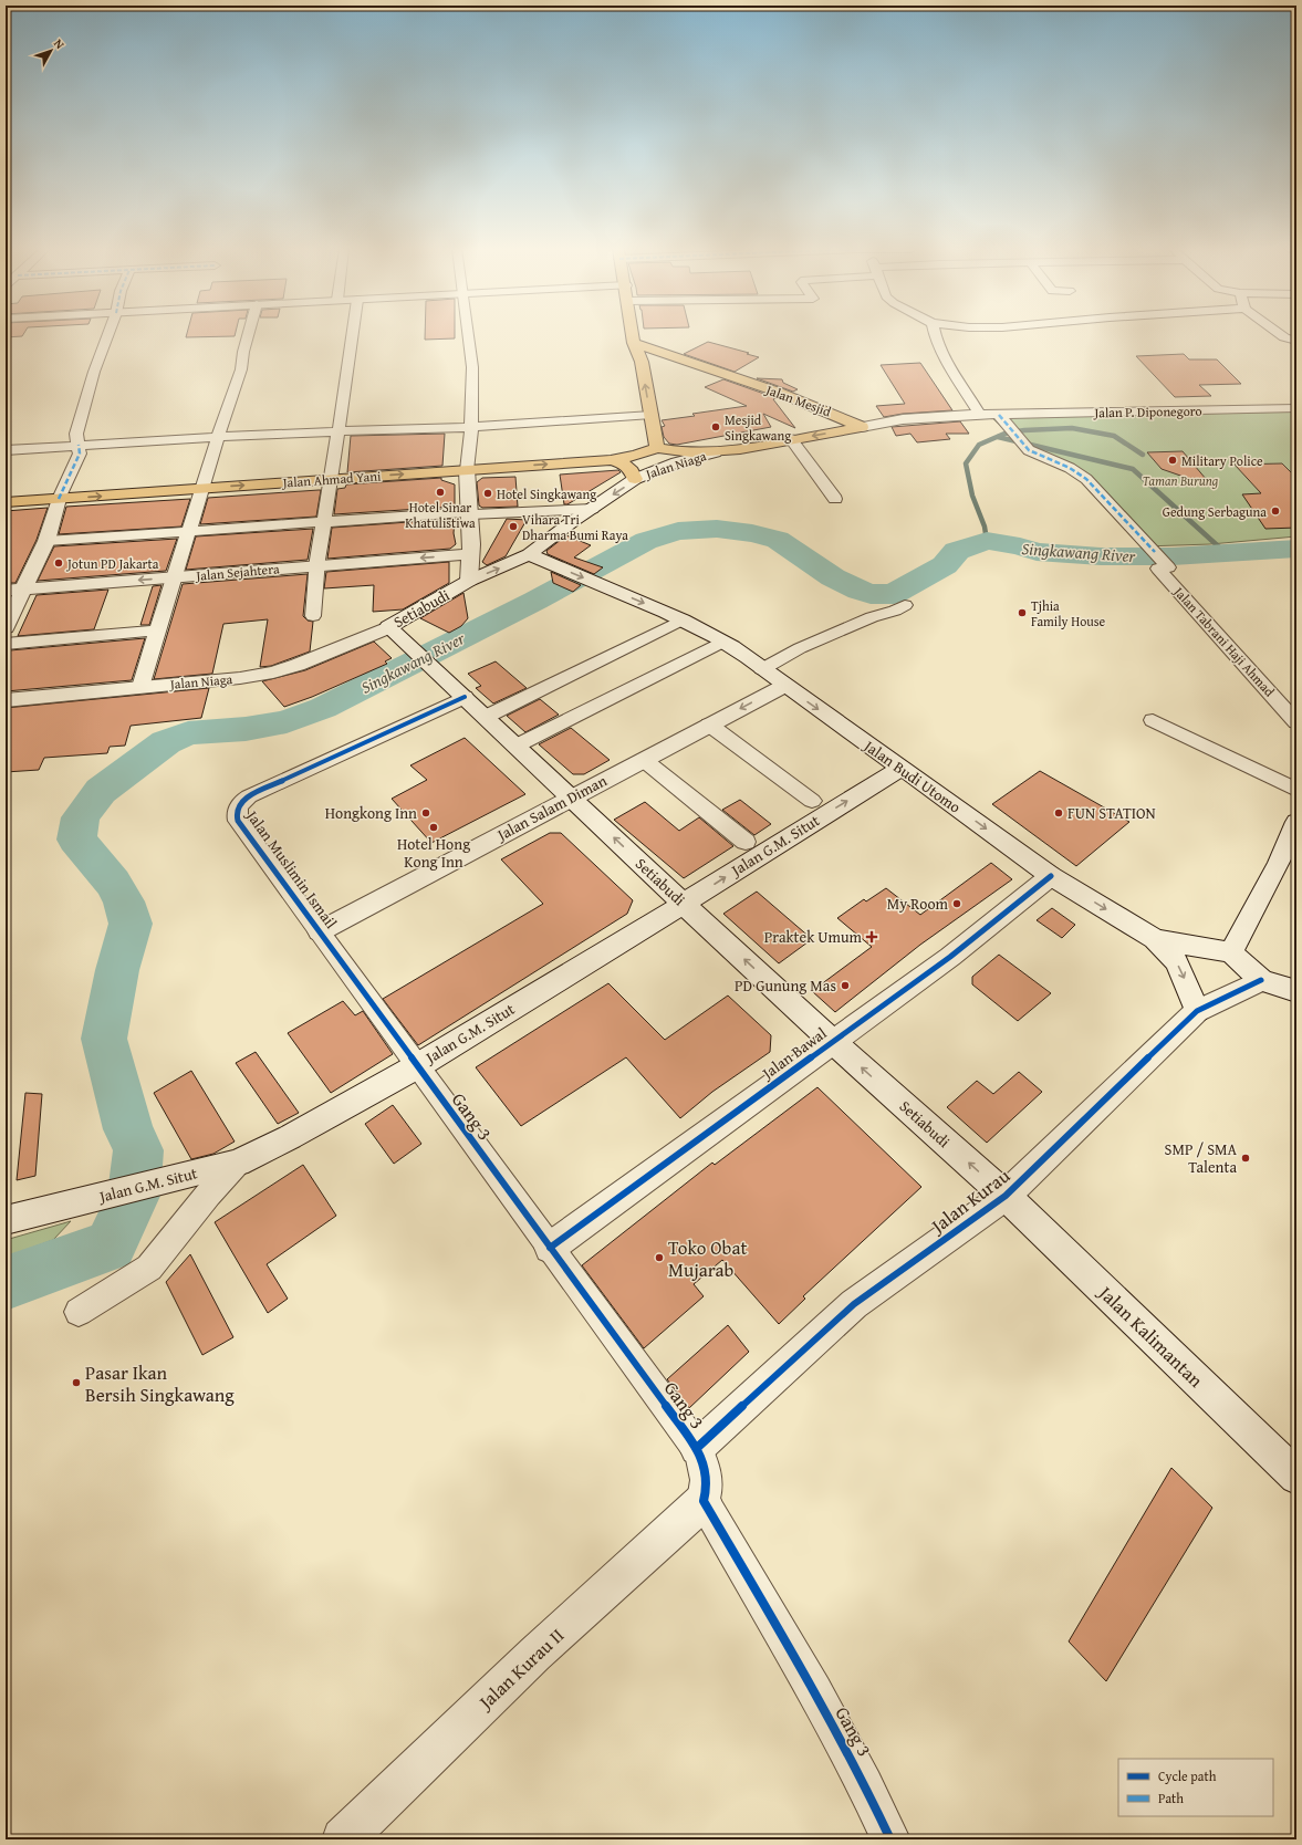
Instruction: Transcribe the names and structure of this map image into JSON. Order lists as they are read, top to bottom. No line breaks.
{"streets":{"main road":["Jalan Mesjid","Jalan Ahmad Yani"],"street":["Jalan P. Diponegoro","Jalan Niaga","Jalan Sejahtera","Setiabudi","Jalan Tabrani Haji Ahmad","Jalan Budi Utomo","Jalan Salam Diman","Jalan G.M. Situt","Jalan Muslimin Ismail","Jalan Bawal","Gang 3","Jalan Kurau","Jalan Kalimantan","Jalan Kurau II"]},"crossings":[["Jalan Mesjid","Jalan P. Diponegoro"],["Jalan P. Diponegoro","Jalan Tabrani Haji Ahmad"],["Jalan Niaga","Setiabudi"],["Jalan Niaga","Jalan Budi Utomo"],["Setiabudi","Jalan Budi Utomo"],["Setiabudi","Jalan Salam Diman"],["Setiabudi","Jalan G.M. Situt"],["Setiabudi","Jalan Muslimin Ismail"],["Setiabudi","Jalan Bawal"],["Setiabudi","Jalan Kurau"],["Setiabudi","Jalan Kalimantan"],["Jalan Budi Utomo","Jalan Salam Diman"],["Jalan Budi Utomo","Jalan G.M. Situt"],["Jalan Budi Utomo","Jalan Bawal"],["Jalan Salam Diman","Jalan Muslimin Ismail"],["Jalan G.M. Situt","Jalan Muslimin Ismail"],["Jalan G.M. Situt","Gang 3"],["Jalan Muslimin Ismail","Gang 3"],["Jalan Bawal","Gang 3"],["Gang 3","Jalan Kurau"],["Gang 3","Jalan Kurau II"],["Jalan Kurau","Jalan Kalimantan"]],"one_way":["Jalan Ahmad Yani"],"water":["Singkawang River"],"parks":["Taman Burung"],"places":{"other":["Mesjid Singkawang","Military Police","Hotel Sinar Khatulistiwa","Hotel Singkawang","Gedung Serbaguna","Vihara Tri Dharma Bumi Raya","Jotun PD Jakarta","Tjhia Family House","Hongkong Inn","FUN STATION","Hotel Hong Kong Inn","My Room","PD Gunung Mas","SMP / SMA Talenta","Toko Obat Mujarab","Pasar Ikan Bersih Singkawang"],"health":["Praktek Umum"]},"legend":["Cycle path","Path"],"north":"top right"}
